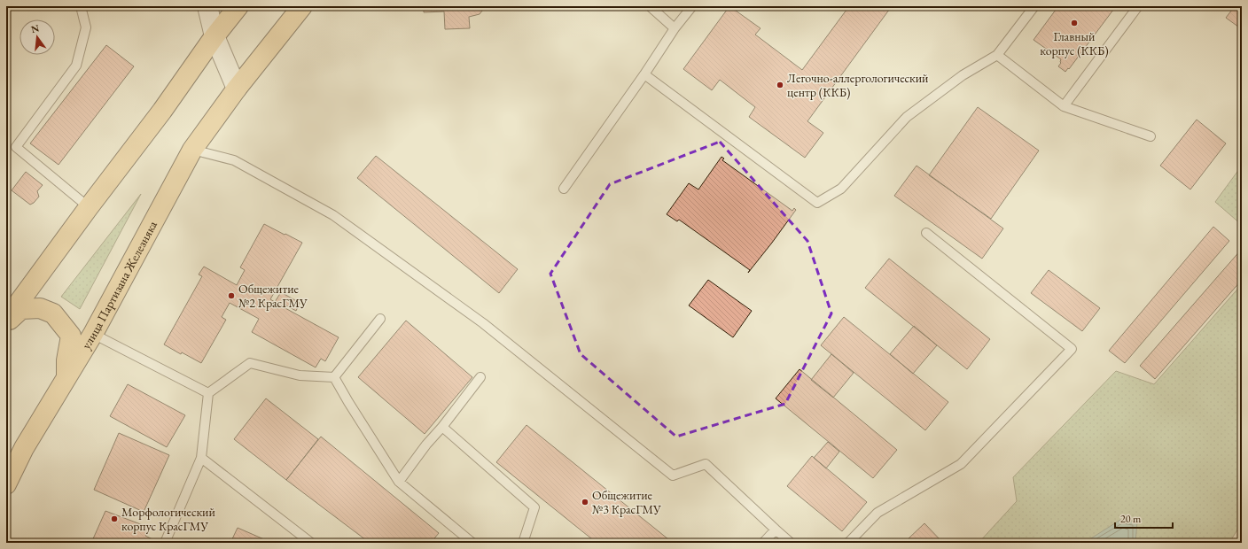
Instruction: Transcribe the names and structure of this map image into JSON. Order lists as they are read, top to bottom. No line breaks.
{"streets":{"main road":["улица Партизана Железняка"]},"places":["Главный корпус (ККБ)","Легочно-аллергологический центр (ККБ)","Общежитие №2 КрасГМУ","Общежитие №3 КрасГМУ","Морфологический корпус КрасГМУ"],"scale_bar":"20 m","north":"top"}
